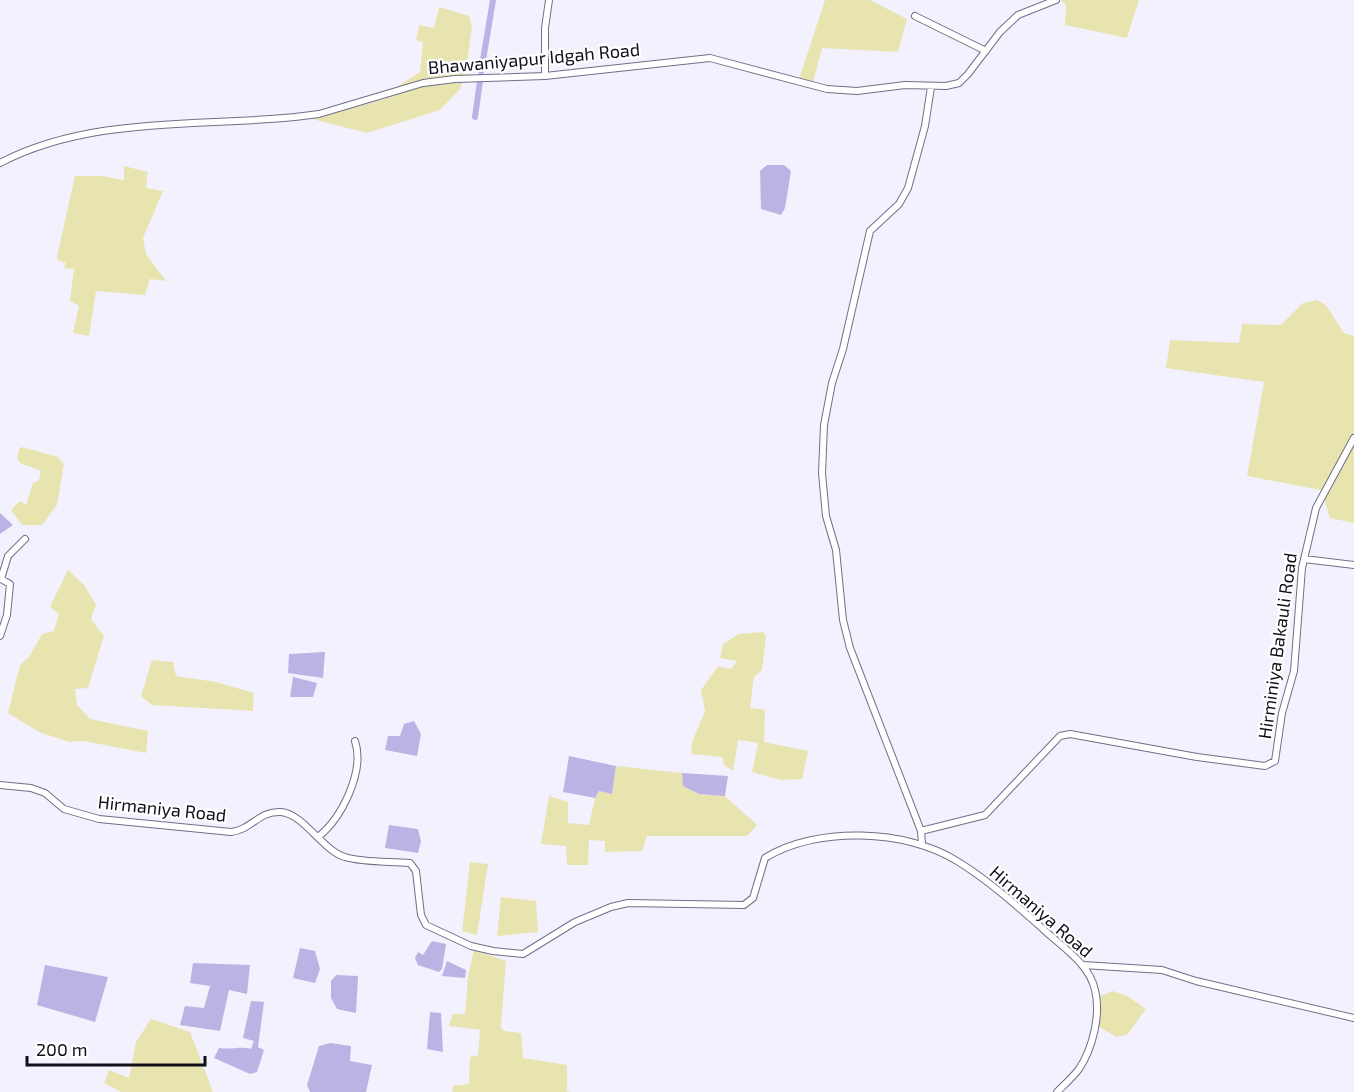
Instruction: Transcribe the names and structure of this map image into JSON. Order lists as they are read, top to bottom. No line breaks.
{"streets":{"street":["Bhawaniyapur Idgah Road","Hirminiya Bakauli Road","Hirmaniya Road"]},"scale_bar":"200 m"}
